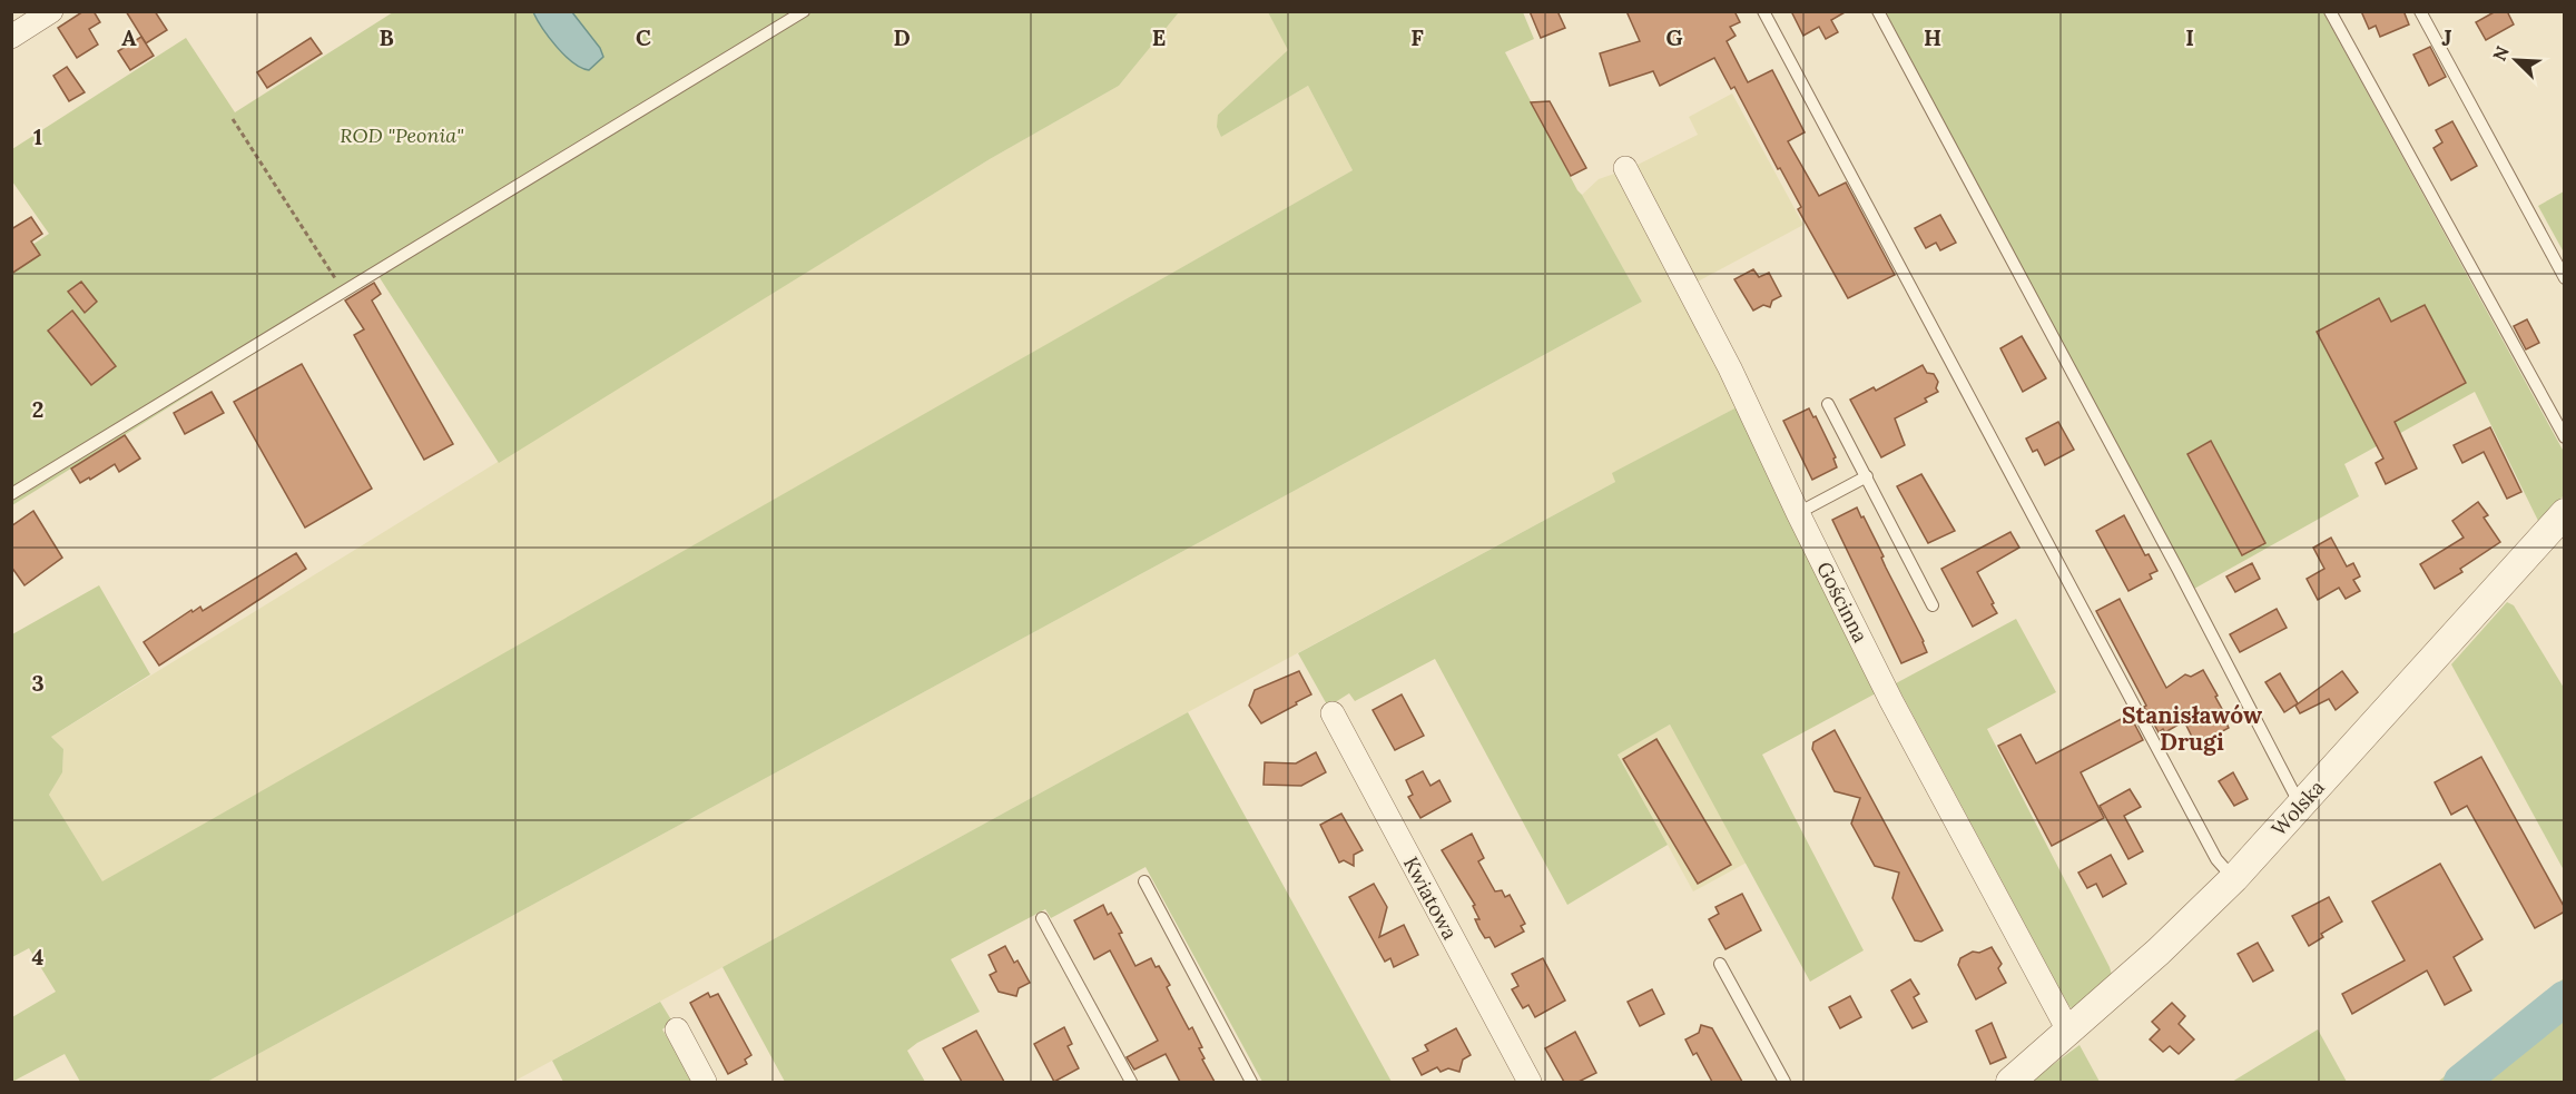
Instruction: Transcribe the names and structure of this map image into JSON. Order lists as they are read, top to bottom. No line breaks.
{"streets":{"street":["Gościnna","Wolska","Kwiatowa"]},"crossings":[["Gościnna","Wolska"]],"districts":["Stanisławów Drugi"],"parks":["ROD \"Peonia\""],"north":"top left","grid":{"columns":["A","B","C","D","E","F","G","H","I","J"],"rows":["1","2","3","4"]}}
